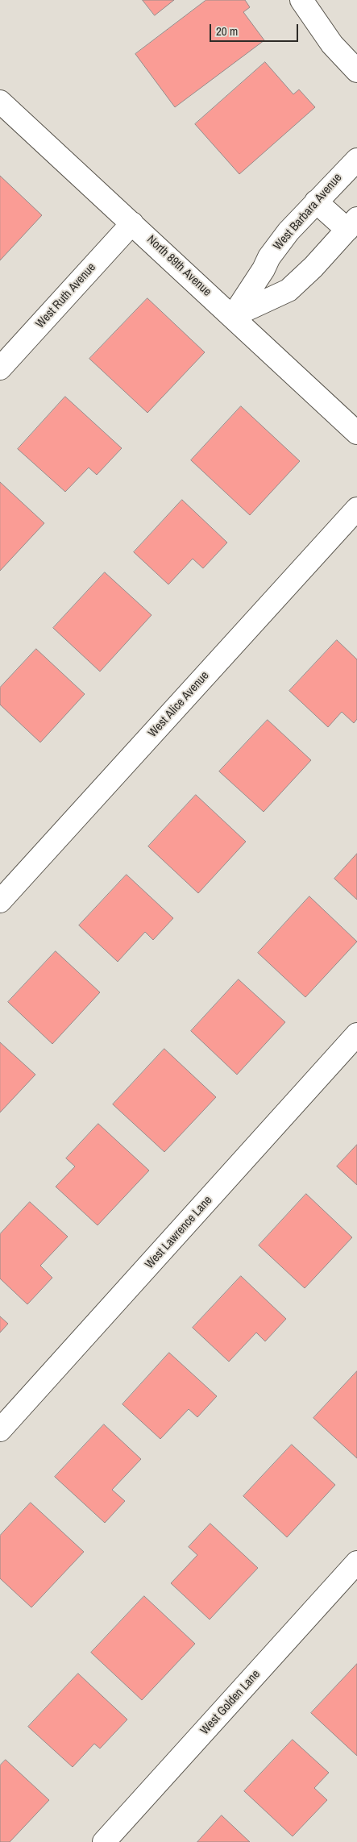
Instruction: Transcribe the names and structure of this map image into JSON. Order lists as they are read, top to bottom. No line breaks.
{"streets":{"street":["West Barbara Avenue","North 89th Avenue","West Ruth Avenue","West Alice Avenue","West Lawrence Lane","West Golden Lane"]},"crossings":[["West Barbara Avenue","North 89th Avenue"],["North 89th Avenue","West Ruth Avenue"]],"scale_bar":"20 m"}
